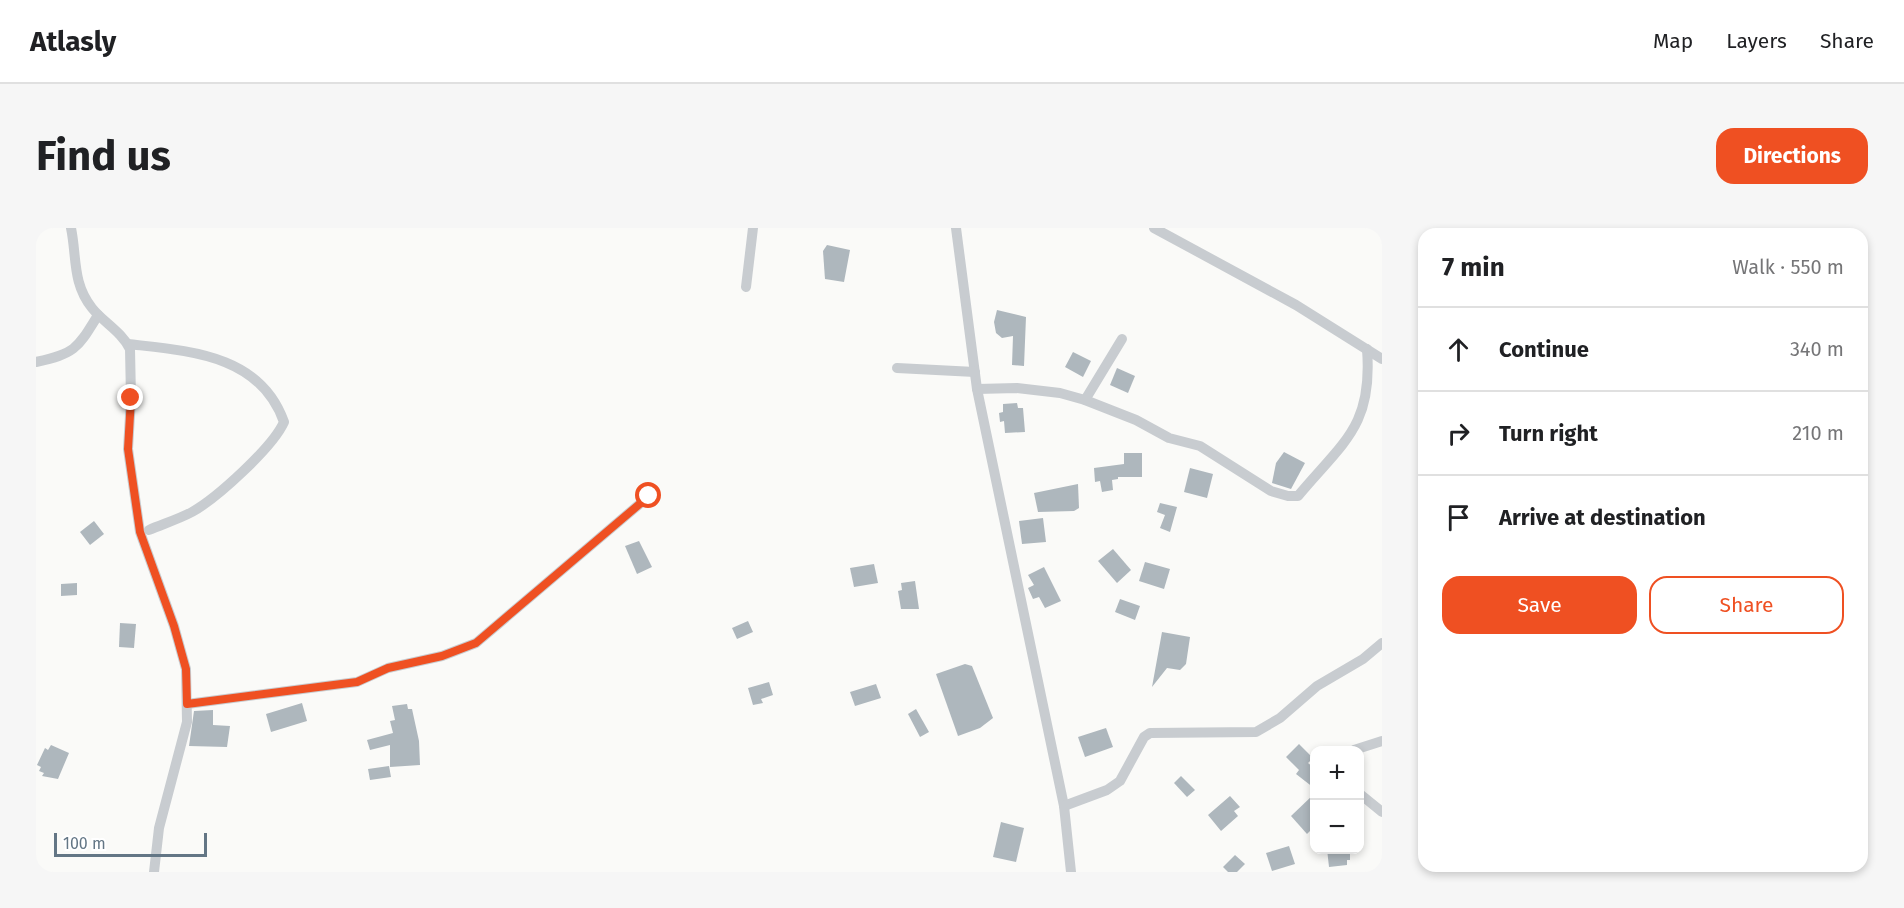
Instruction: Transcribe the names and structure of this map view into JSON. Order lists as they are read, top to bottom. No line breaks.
{"scale_bar":"100 m","page":{"header":"Atlasly","nav":["Map","Layers","Share"],"buttons":["Directions",["Save","Share"]],"title":"Find us","heading":["7 min","Walk · 550 m"],"list":[["Continue","340 m"],["Turn right","210 m"],"Arrive at destination"],"map_buttons":["+","−"],"scale":"100 m"}}
